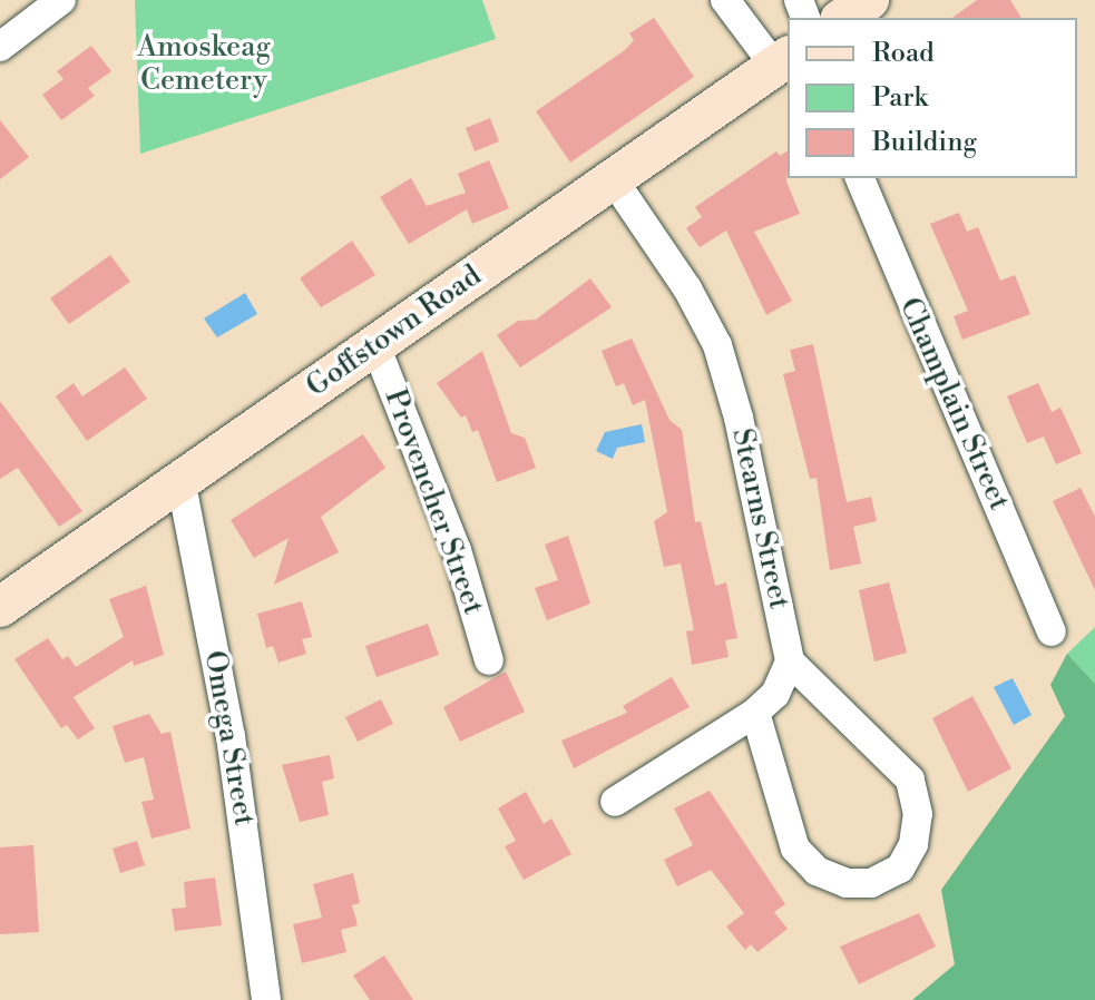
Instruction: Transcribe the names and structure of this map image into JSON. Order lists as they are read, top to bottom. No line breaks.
{"streets":{"main road":["Goffstown Road"],"street":["Champlain Street","Provencher Street","Stearns Street","Omega Street"]},"crossings":[["Goffstown Road","Provencher Street"],["Goffstown Road","Stearns Street"],["Goffstown Road","Omega Street"]],"parks":["Amoskeag Cemetery"],"legend":["Road","Park","Building"]}
